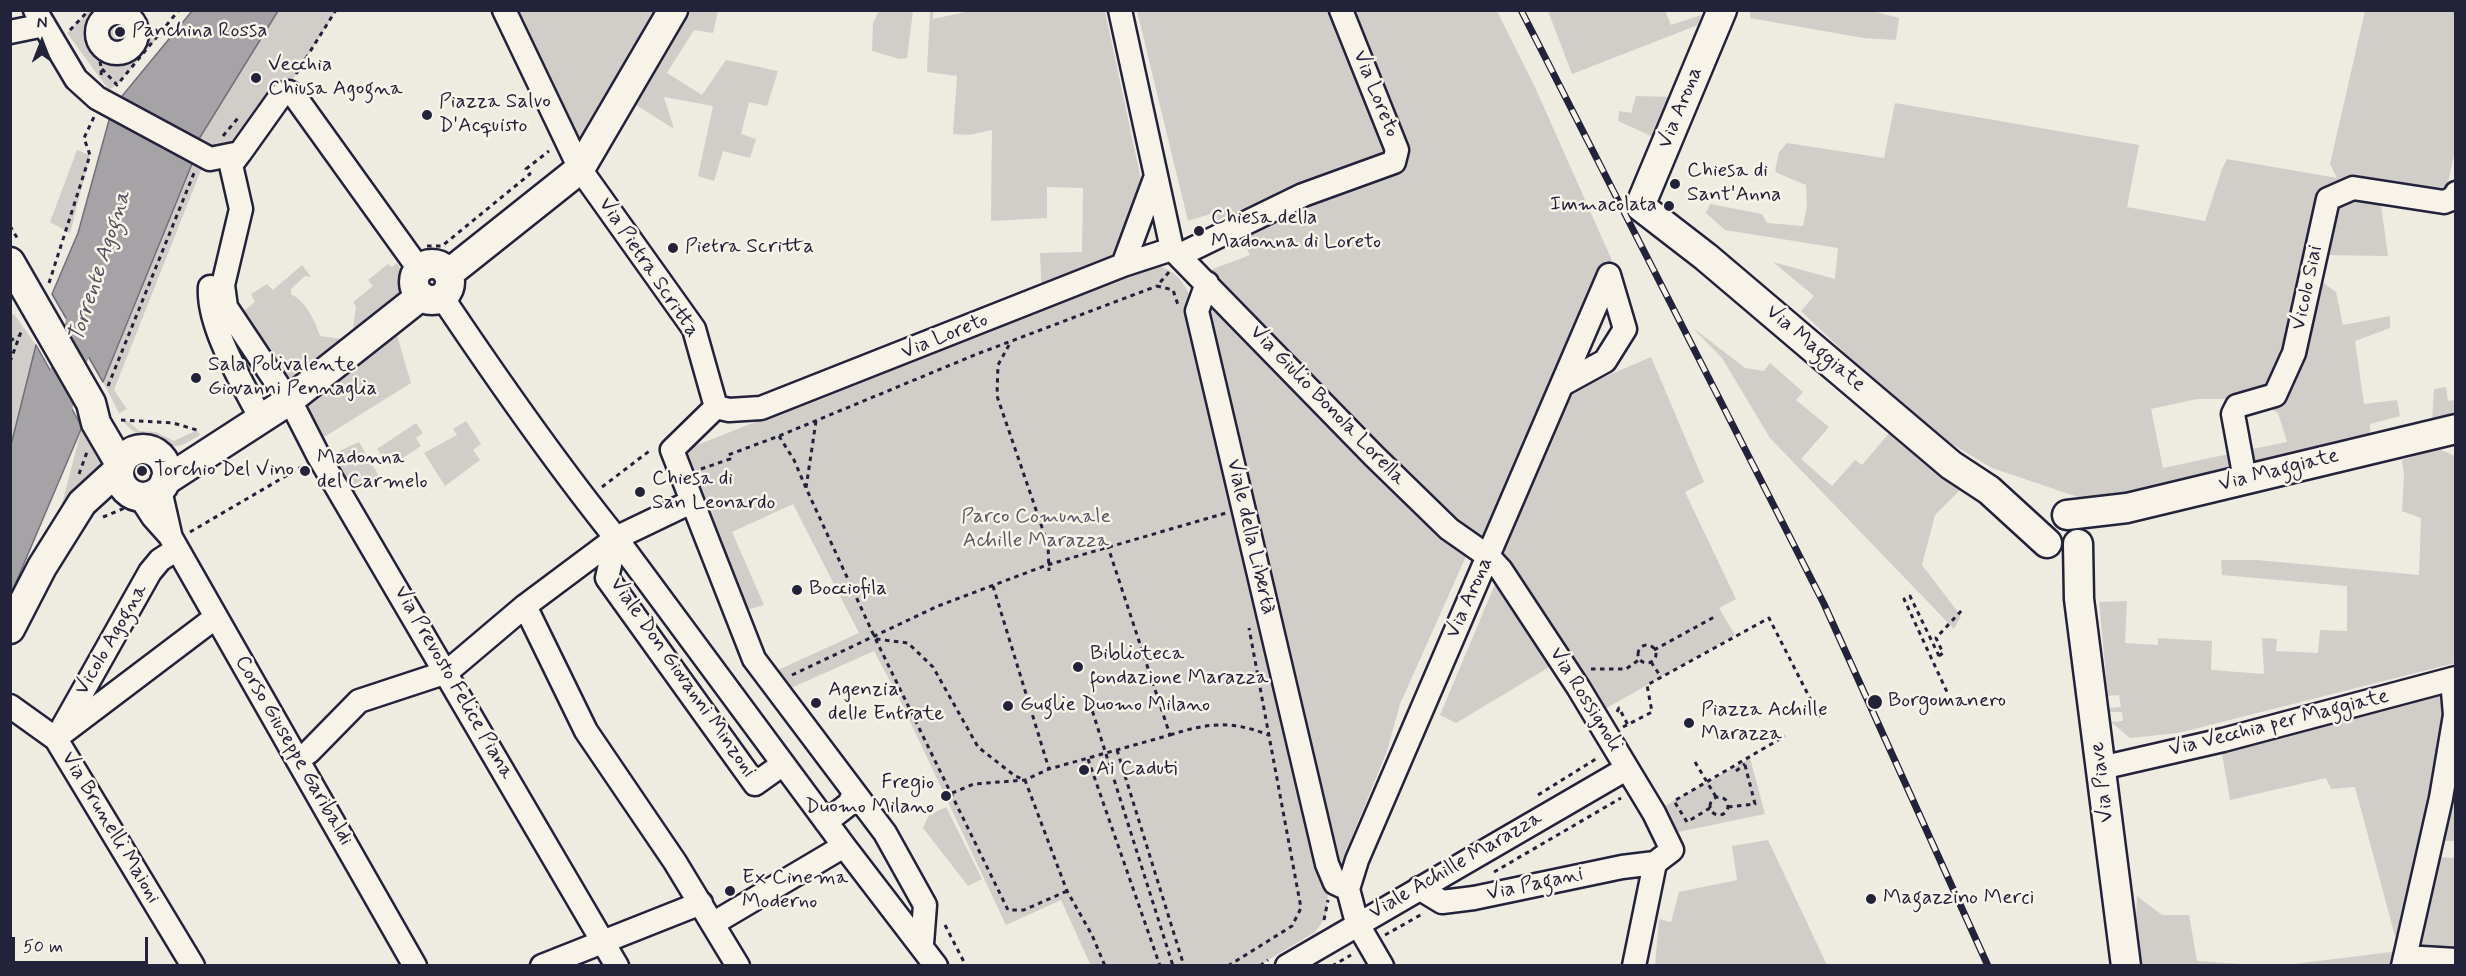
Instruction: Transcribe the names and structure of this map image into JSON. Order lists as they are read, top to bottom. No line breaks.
{"streets":{"main road":["Via Arona","Via Maggiate","Via Piave"],"street":["Via Loreto","Via Pietra Scritta","Vicolo Siai","Via Giulio Bonola Lorella","Viale della Libertà","Vicolo Agogna","Viale Don Giovanni Minzoni","Via Prevosto Felice Piana","Via Rossignoli","Via Vecchia per Maggiate","Corso Giuseppe Garibaldi","Via Brunelli Maioni","Viale Achille Marazza","Via Pagani"]},"crossings":[["Via Loreto","Via Pietra Scritta"],["Via Loreto","Via Giulio Bonola Lorella"],["Via Loreto","Viale della Libertà"],["Via Arona","Via Maggiate"],["Via Arona","Via Giulio Bonola Lorella"],["Via Arona","Viale della Libertà"],["Via Arona","Via Rossignoli"],["Vicolo Siai","Via Maggiate"],["Via Maggiate","Via Piave"],["Via Giulio Bonola Lorella","Viale della Libertà"],["Via Giulio Bonola Lorella","Via Rossignoli"],["Vicolo Agogna","Corso Giuseppe Garibaldi"],["Vicolo Agogna","Via Brunelli Maioni"],["Viale Don Giovanni Minzoni","Via Prevosto Felice Piana"],["Via Rossignoli","Viale Achille Marazza"],["Via Rossignoli","Via Pagani"],["Via Vecchia per Maggiate","Via Piave"],["Viale Achille Marazza","Via Pagani"]],"water":["Torrente Agogna"],"parks":["Parco Comunale Achille Marazza"],"places":["Panchina Rossa","Vecchia Chiusa Agogna","Piazza Salvo D'Acquisto","Chiesa di Sant'Anna","Immacolata","Chiesa della Madonna di Loreto","Pietra Scritta","Sala Polivalente Giovanni Pennaglia","Torchio Del Vino","Madonna del Carmelo","Chiesa di San Leonardo","Bocciofila","Biblioteca fondazione Marazza","Borgomanero","Agenzia delle Entrate","Guglie Duomo Milano","Piazza Achille Marazza","Ai Caduti","Fregio Duomo Milano","Ex Cinema Moderno","Magazzino Merci"],"scale_bar":"50 m","north":"top"}
